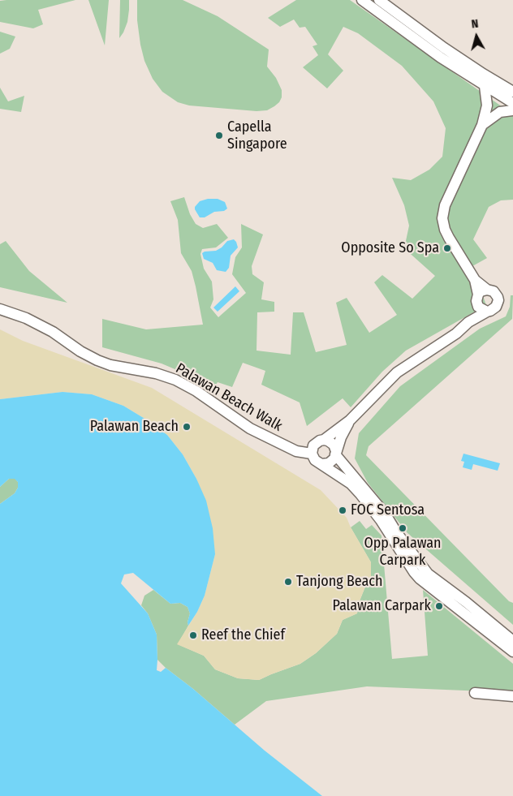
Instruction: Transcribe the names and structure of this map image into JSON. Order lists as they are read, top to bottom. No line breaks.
{"streets":{"street":["Palawan Beach Walk"]},"places":["Capella Singapore","Opposite So Spa","Palawan Beach","FOC Sentosa","Opp Palawan Carpark","Tanjong Beach","Palawan Carpark","Reef the Chief"],"north":"top"}
